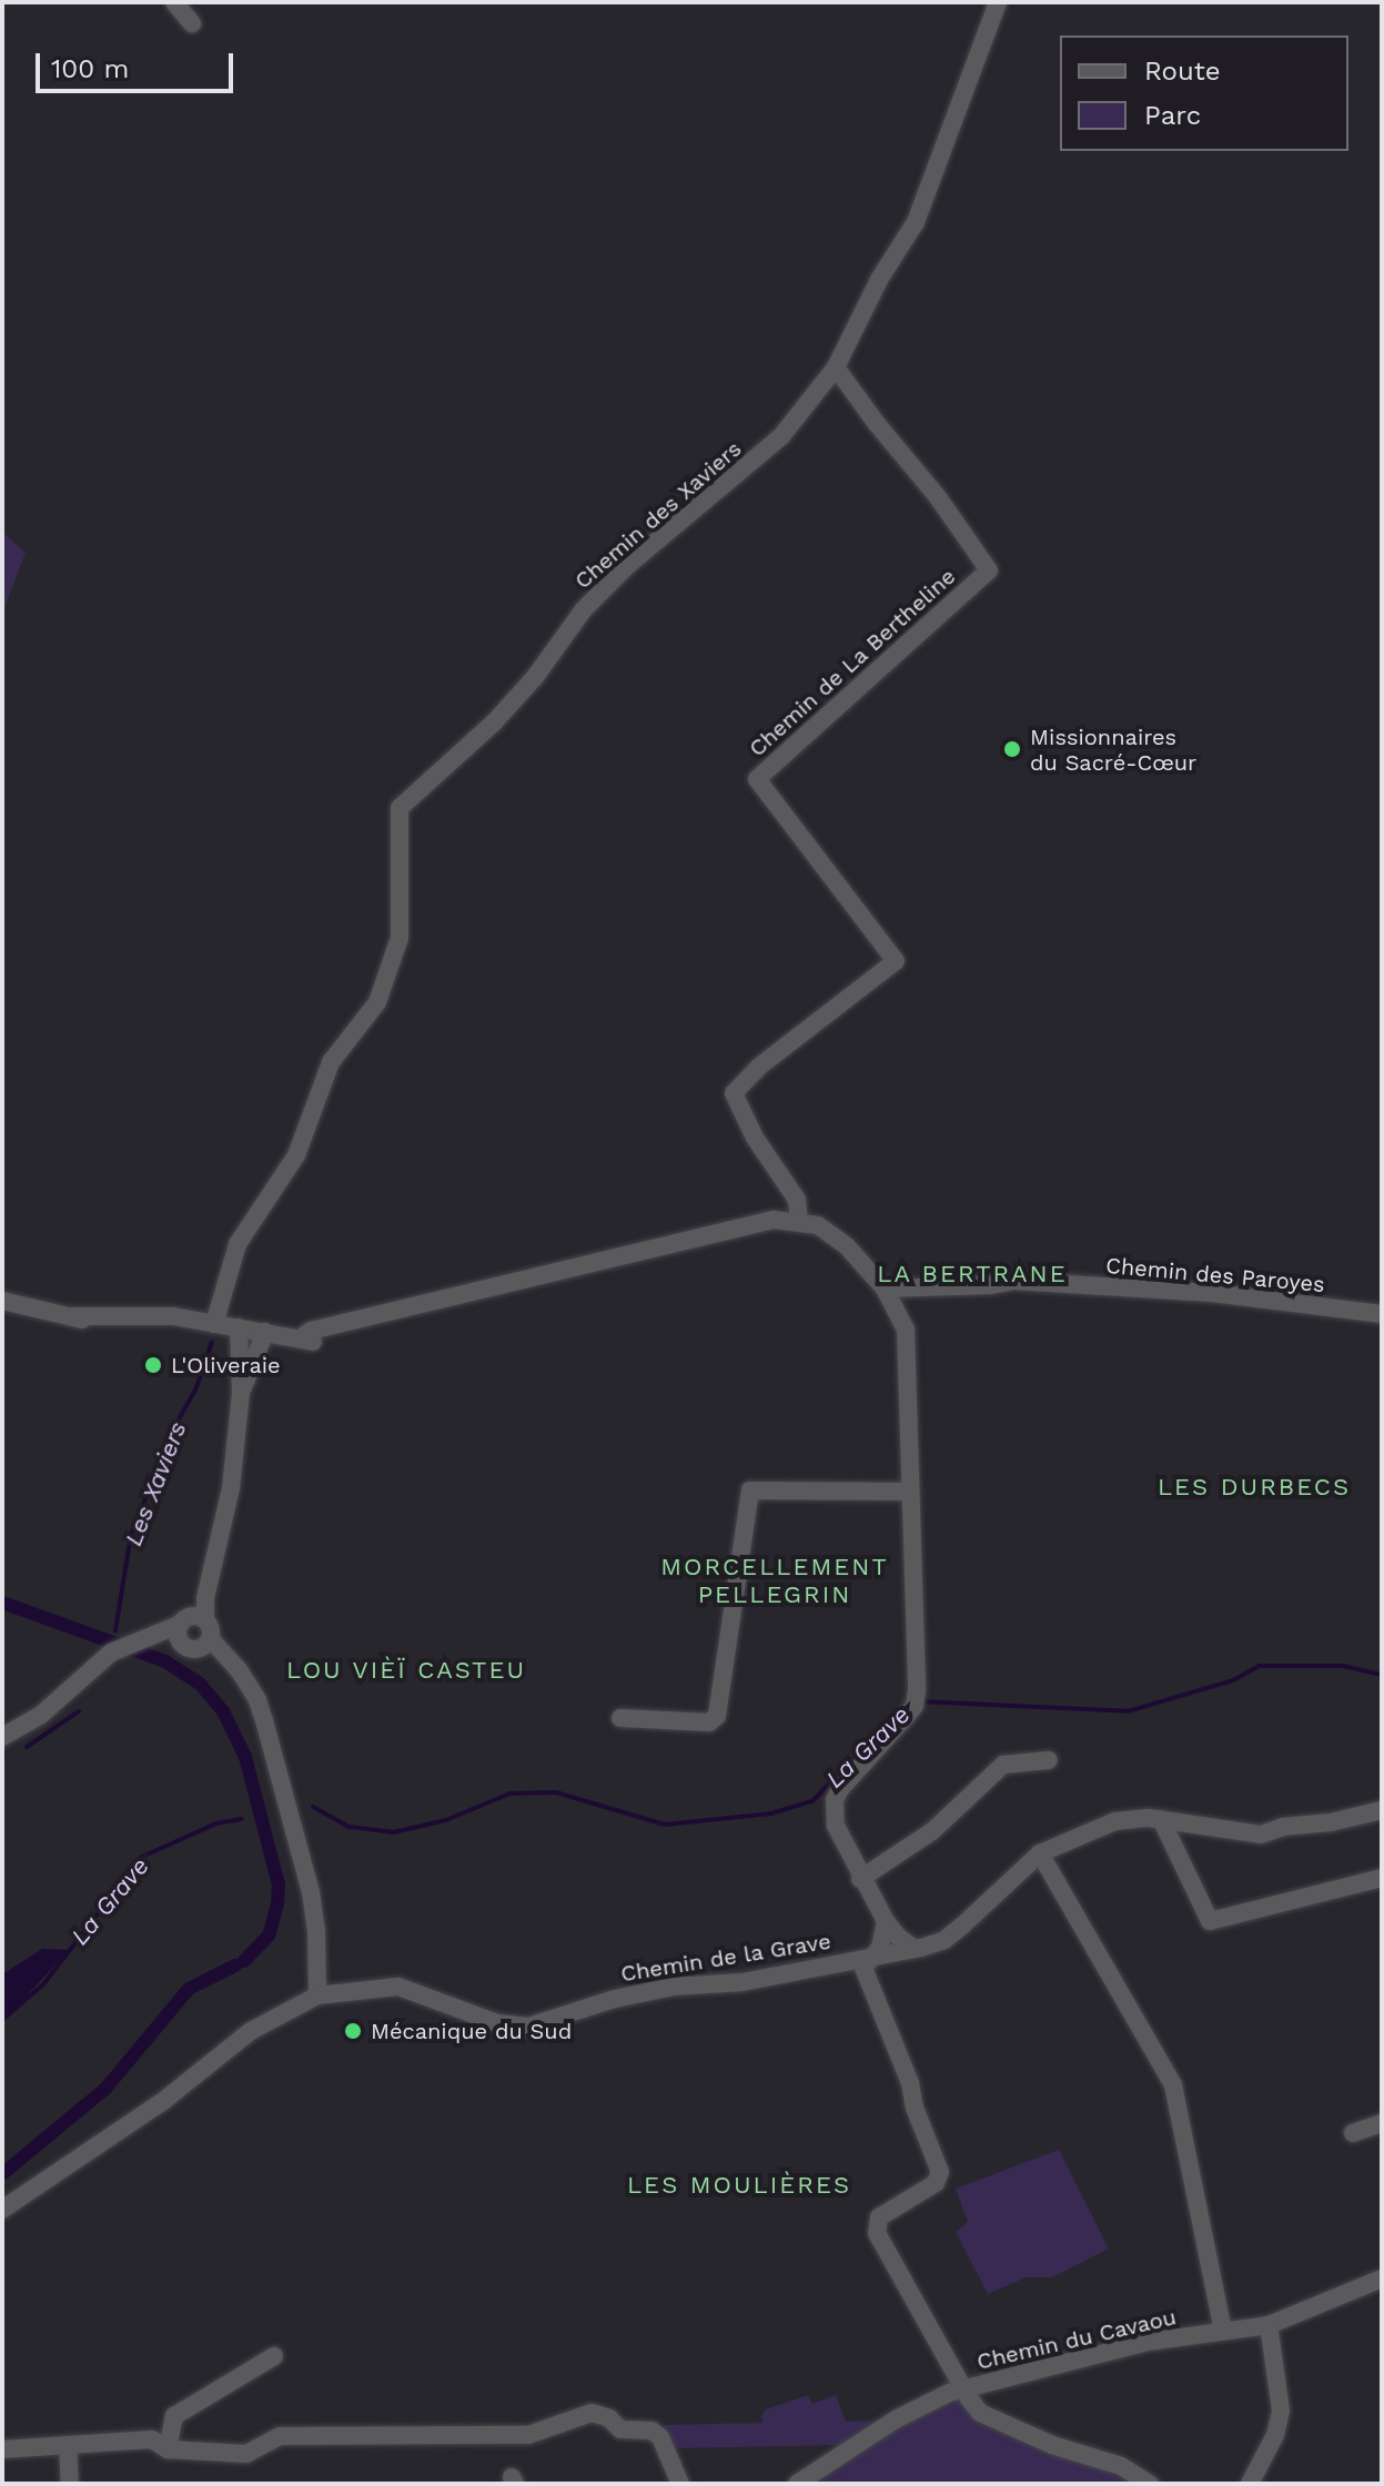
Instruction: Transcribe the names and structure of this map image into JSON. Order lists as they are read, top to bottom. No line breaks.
{"streets":{"street":["Chemin des Xaviers","Chemin de La Bertheline","Chemin des Paroyes","Chemin de la Grave","Chemin du Cavaou"]},"crossings":[["Chemin des Xaviers","Chemin de La Bertheline"]],"districts":["LA BERTRANE","LES DURBECS","MORCELLEMENT PELLEGRIN","LOU VIÈÏ CASTEU","LES MOULIÈRES"],"water":["Les Xaviers","La Grave"],"places":["Missionnaires du Sacré-Cœur","L'Oliveraie","Mécanique du Sud"],"legend":["Route","Parc"],"scale_bar":"100 m"}
